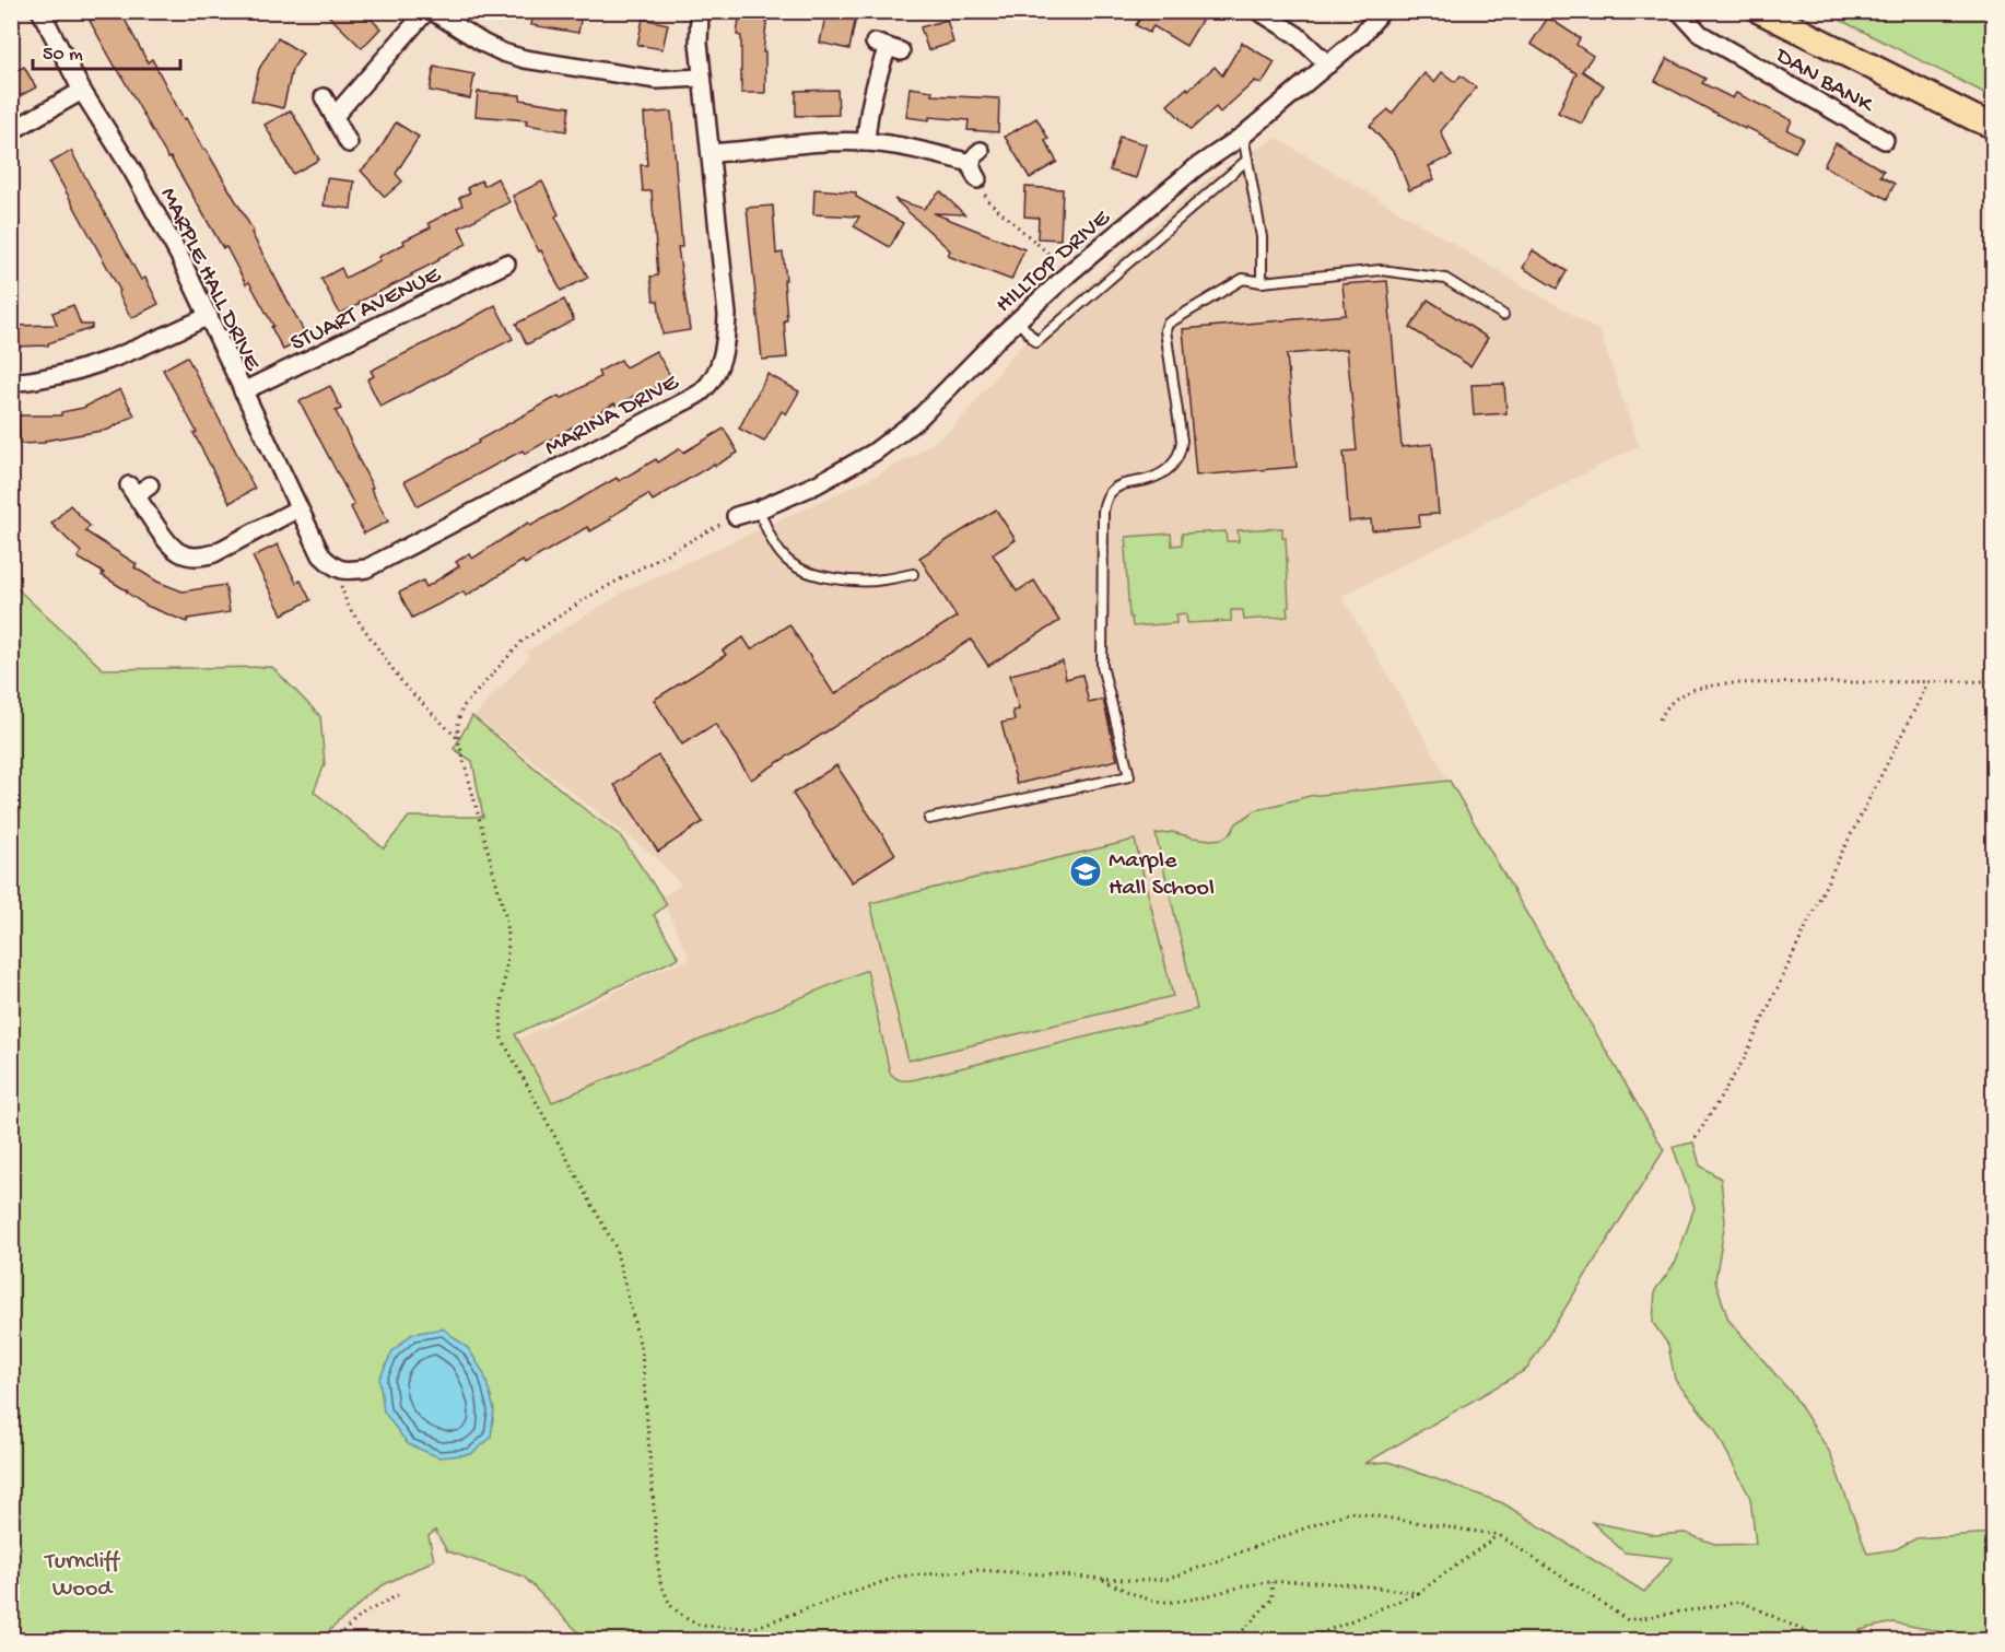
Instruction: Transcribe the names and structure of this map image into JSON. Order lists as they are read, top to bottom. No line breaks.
{"streets":{"street":["DAN BANK","HILLTOP DRIVE","MARPLE HALL DRIVE","STUART AVENUE","MARINA DRIVE"]},"crossings":[["MARPLE HALL DRIVE","STUART AVENUE"],["MARPLE HALL DRIVE","MARINA DRIVE"]],"parks":["Turncliff Wood"],"places":{"school or university":["Marple Hall School"]},"scale_bar":"50 m"}
